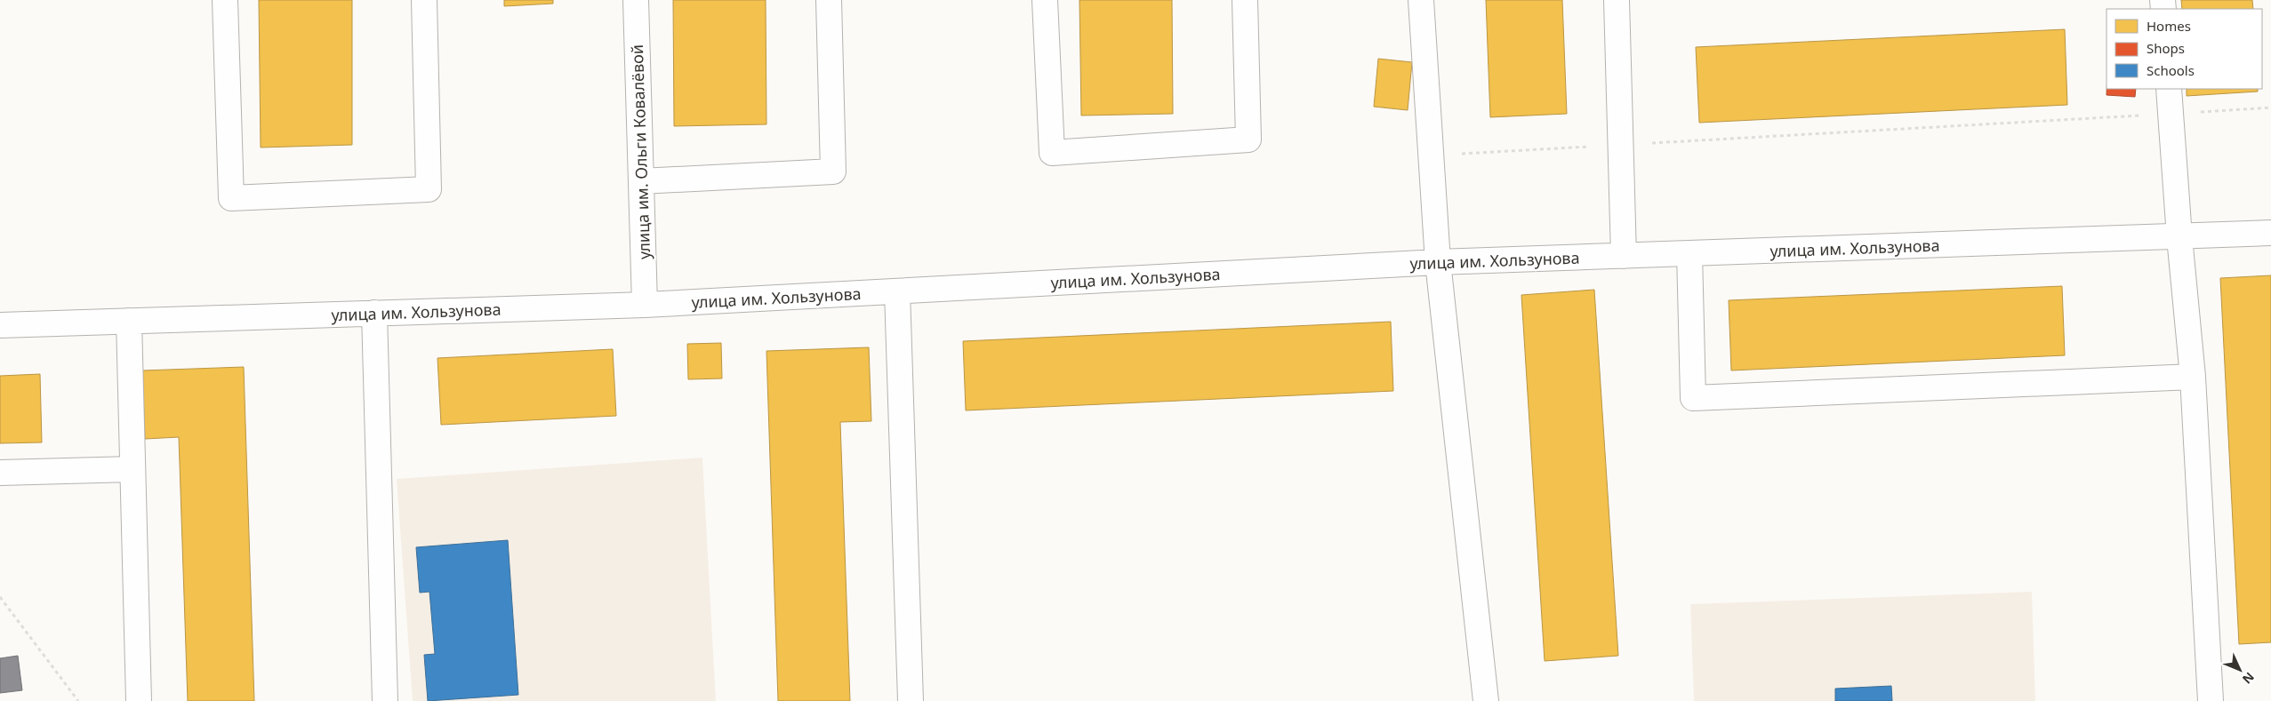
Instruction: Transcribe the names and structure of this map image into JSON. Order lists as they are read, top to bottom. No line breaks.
{"streets":{"street":["улица им. Ольги Ковалёвой","улица им. Хользунова"]},"crossings":[["улица им. Ольги Ковалёвой","улица им. Хользунова"]],"legend":["Homes","Shops","Schools"],"north":"bottom right"}
